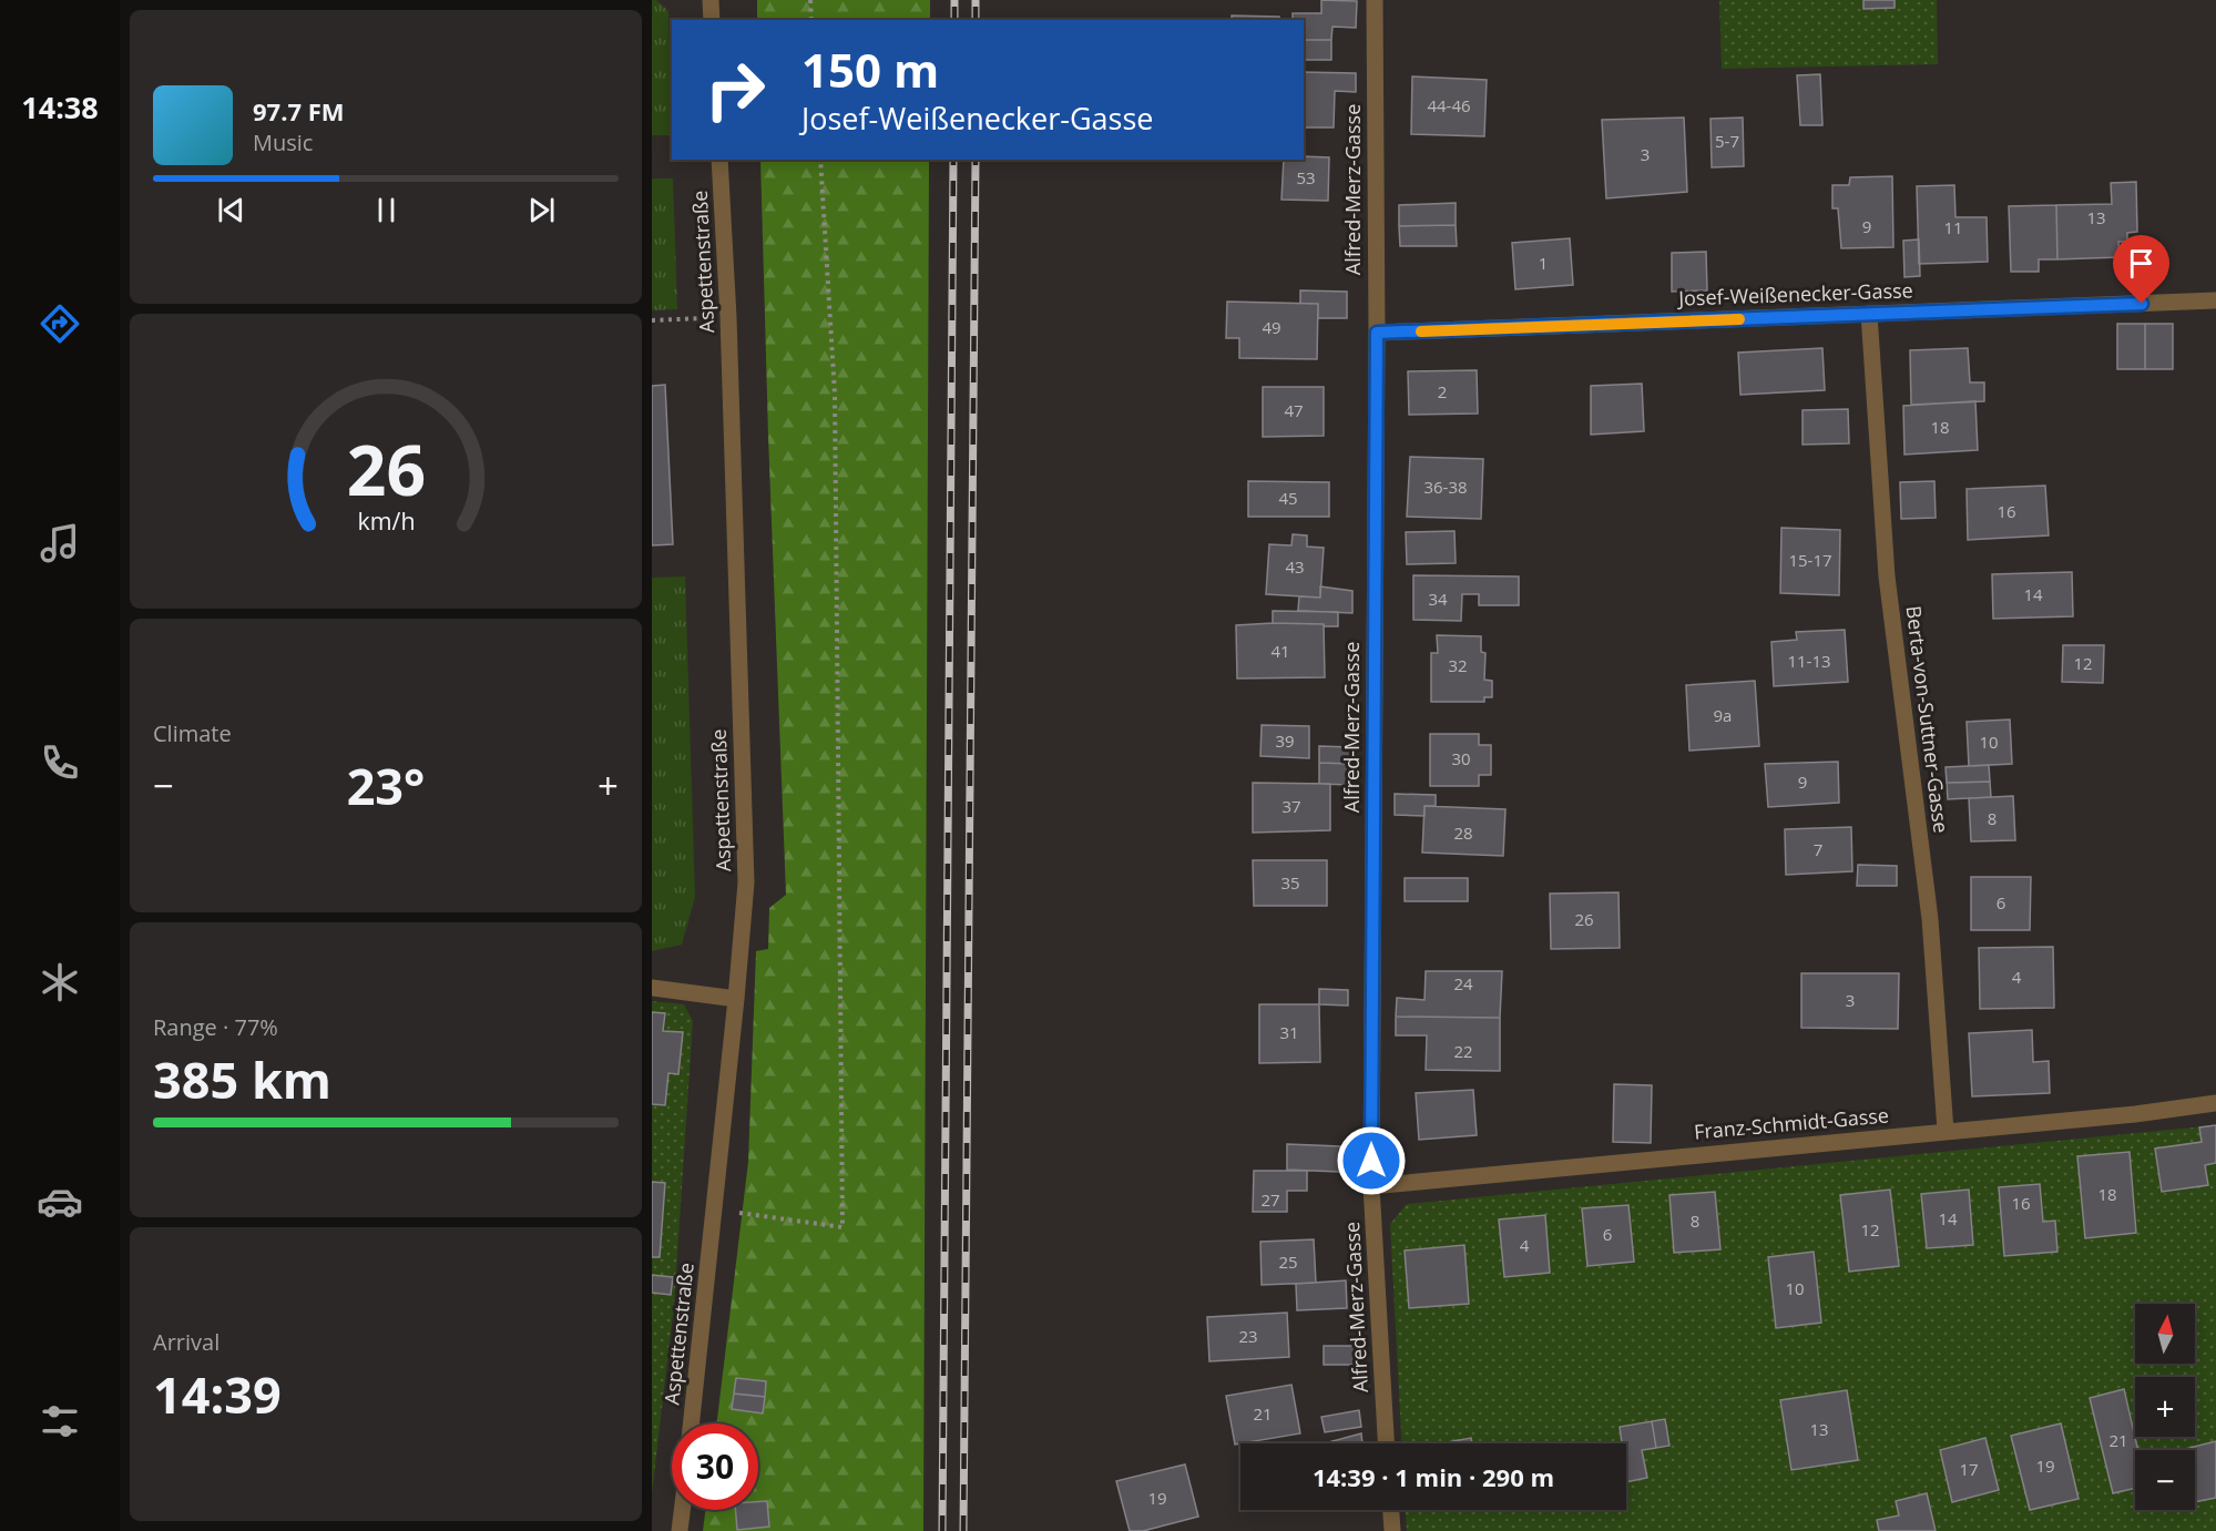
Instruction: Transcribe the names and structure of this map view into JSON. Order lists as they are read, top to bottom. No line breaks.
{"streets":{"street":["Alfred-Merz-Gasse","Aspettenstraße","Josef-Weißenecker-Gasse","Berta-von-Suttner-Gasse","Franz-Schmidt-Gasse"]},"crossings":[["Alfred-Merz-Gasse","Josef-Weißenecker-Gasse"],["Alfred-Merz-Gasse","Franz-Schmidt-Gasse"],["Josef-Weißenecker-Gasse","Berta-von-Suttner-Gasse"],["Berta-von-Suttner-Gasse","Franz-Schmidt-Gasse"]],"house_numbers":["44-46","5-7","3","53","13","9","11","1","49","2","47","18","36-38","45","16","15-17","43","14","34","41","11-13","12","32","9a","39","10","30","9","37","8","28","7","35","6","26","4","24","3","31","22","18","27","16","14","8","12","6","4","25","10","23","21","13","21","19","17","19"],"north":"top","page":{"tabs":"14:38","turn":["150 m","Josef-Weißenecker-Gasse"],"song":["97.7 FM","Music"],"tile":["Climate",["Range · 77%","385 km"],["Arrival","14:39"]],"heat":["−","23°","+"],"map_buttons":["+","−"],"limit":"30","trip":"14:39 · 1 min · 290 m","gauge":["26","km/h"]}}
